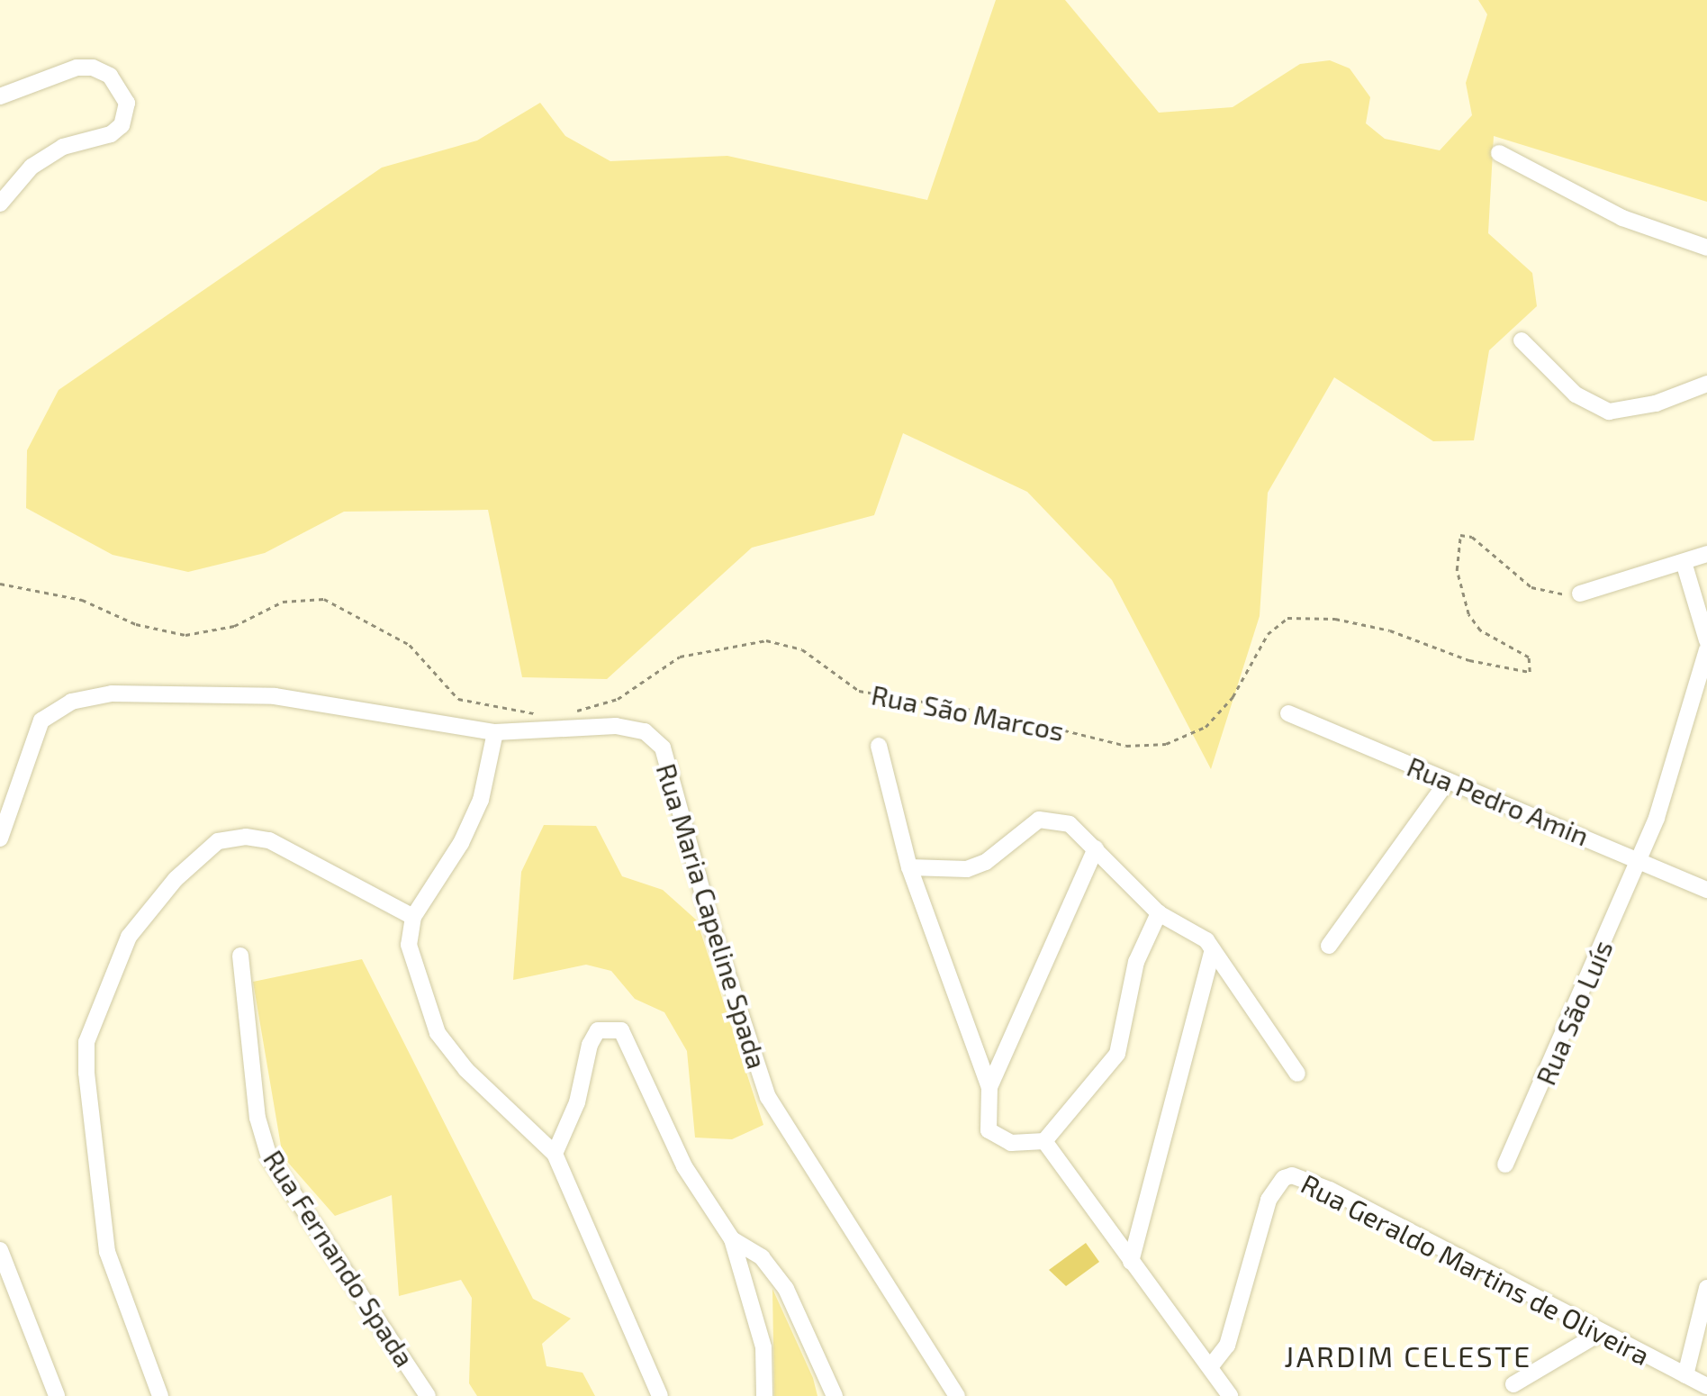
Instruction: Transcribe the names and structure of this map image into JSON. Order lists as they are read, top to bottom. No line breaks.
{"streets":{"street":["Rua Pedro Amin","Rua Maria Capeline Spada","Rua São Luís","Rua Fernando Spada","Rua Geraldo Martins de Oliveira"],"path":["Rua São Marcos"]},"crossings":[["Rua Pedro Amin","Rua São Luís"]],"districts":["JARDIM CELESTE"]}
